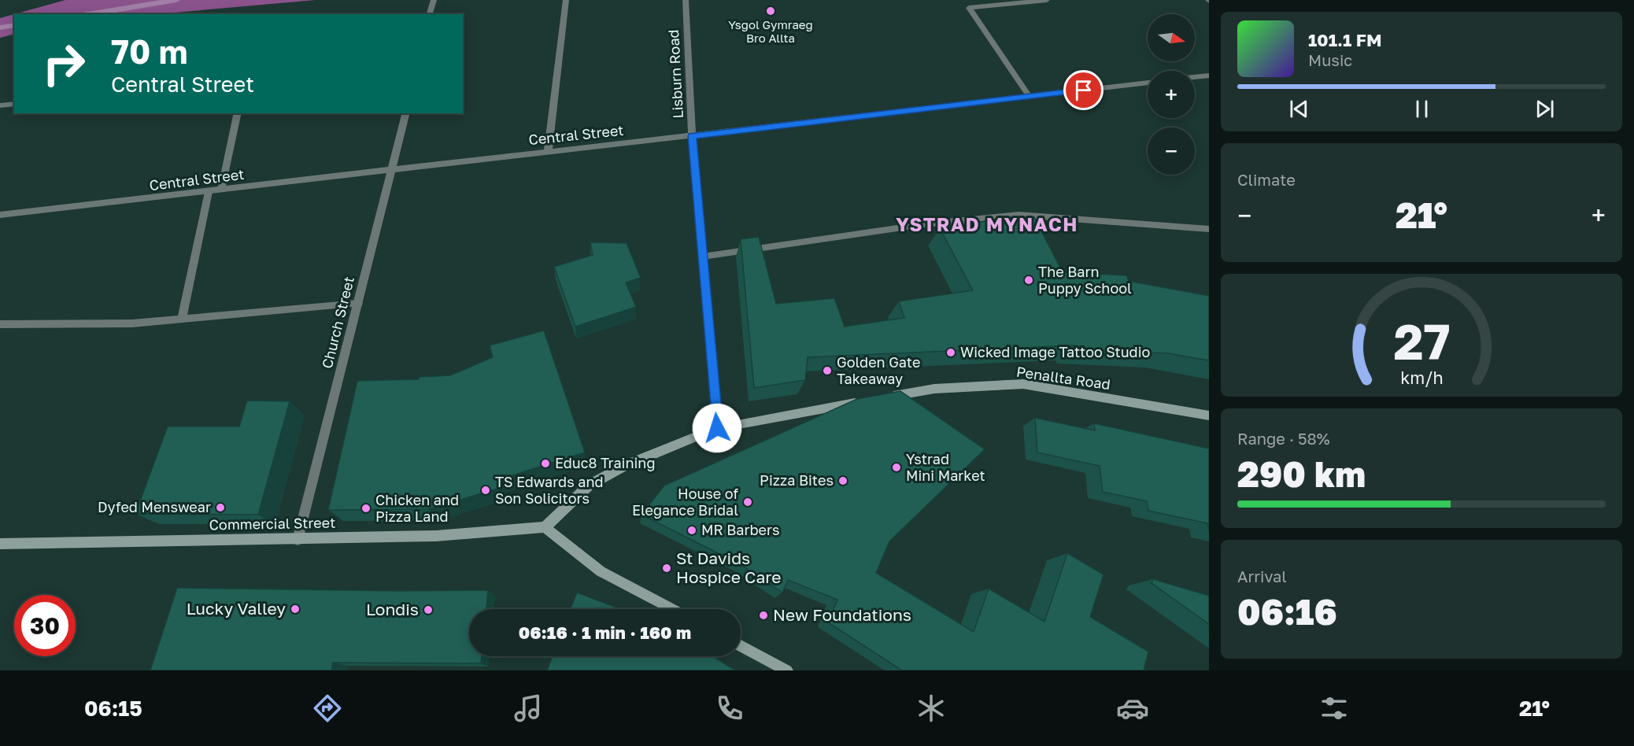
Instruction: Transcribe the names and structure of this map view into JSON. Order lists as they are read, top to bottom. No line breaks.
{"streets":{"street":["Lisburn Road","Central Street","Church Street","Penallta Road","Commercial Street"]},"crossings":[["Lisburn Road","Central Street"],["Central Street","Church Street"],["Church Street","Commercial Street"]],"districts":["YSTRAD MYNACH"],"places":["Ysgol Gymraeg Bro Allta","The Barn Puppy School","Wicked Image Tattoo Studio","Golden Gate Takeaway","Educ8 Training","Ystrad Mini Market","Pizza Bites","TS Edwards and Son Solicitors","House of Elegance Bridal","Dyfed Menswear","Chicken and Pizza Land","MR Barbers","St Davids Hospice Care","Lucky Valley","Londis","New Foundations"],"north":"right","page":{"map_buttons":["+","−"],"turn":["70 m","Central Street"],"song":["101.1 FM","Music"],"tile":["Climate",["Range · 58%","290 km"],["Arrival","06:16"]],"heat":["−","21°","+"],"limit":"30","trip":"06:16 · 1 min · 160 m","tabs":["06:15","21°"],"gauge":["27","km/h"]}}
